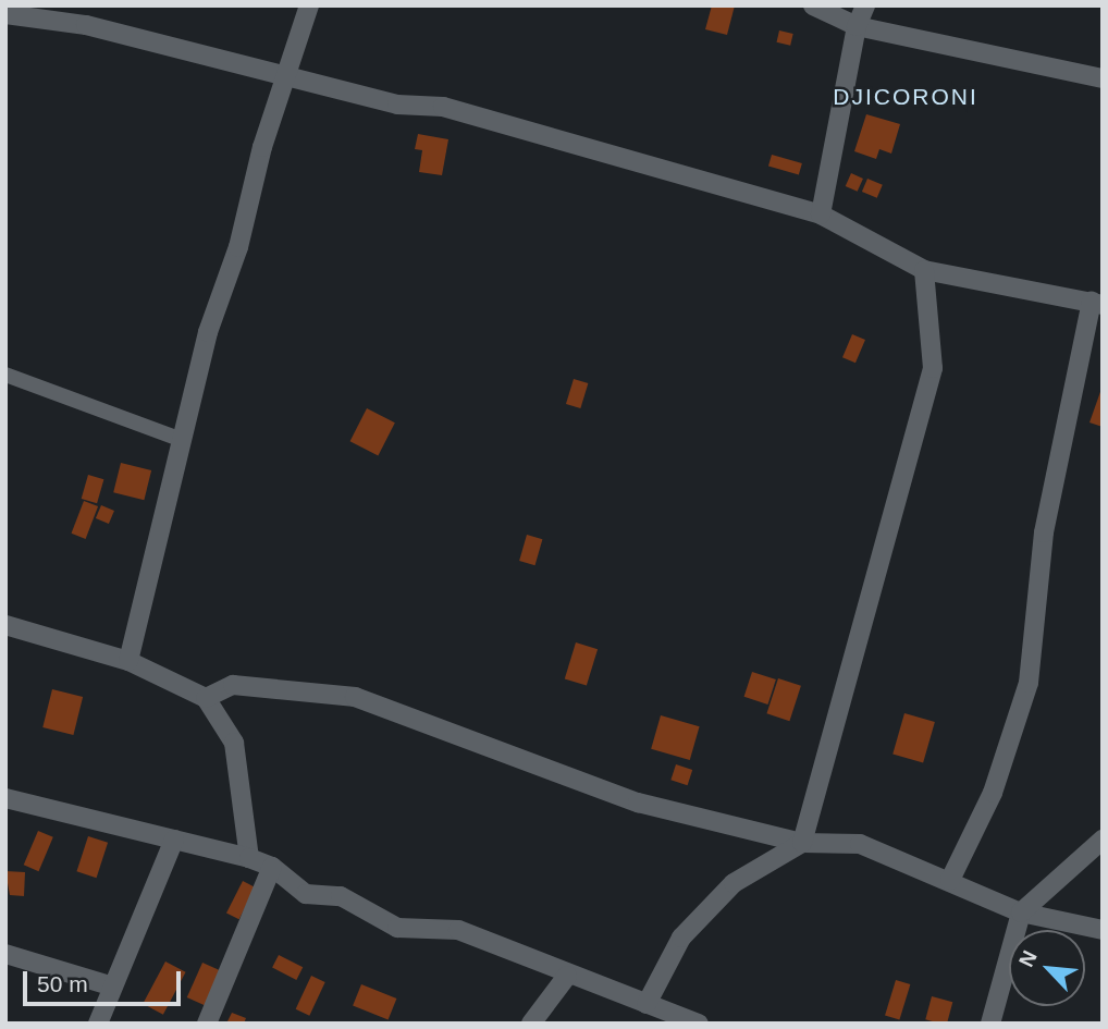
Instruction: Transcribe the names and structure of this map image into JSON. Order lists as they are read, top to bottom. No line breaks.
{"districts":["DJICORONI"],"scale_bar":"50 m","north":"top left"}
